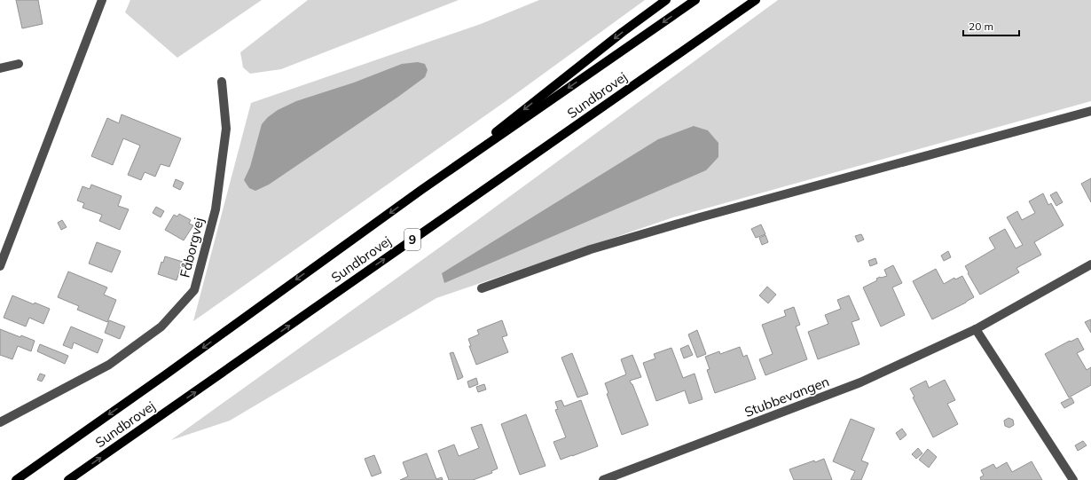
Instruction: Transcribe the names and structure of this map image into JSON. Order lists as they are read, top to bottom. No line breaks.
{"streets":{"main road":["Sundbrovej","9"],"street":["Fåborgvej","Stubbevangen"]},"scale_bar":"20 m"}
